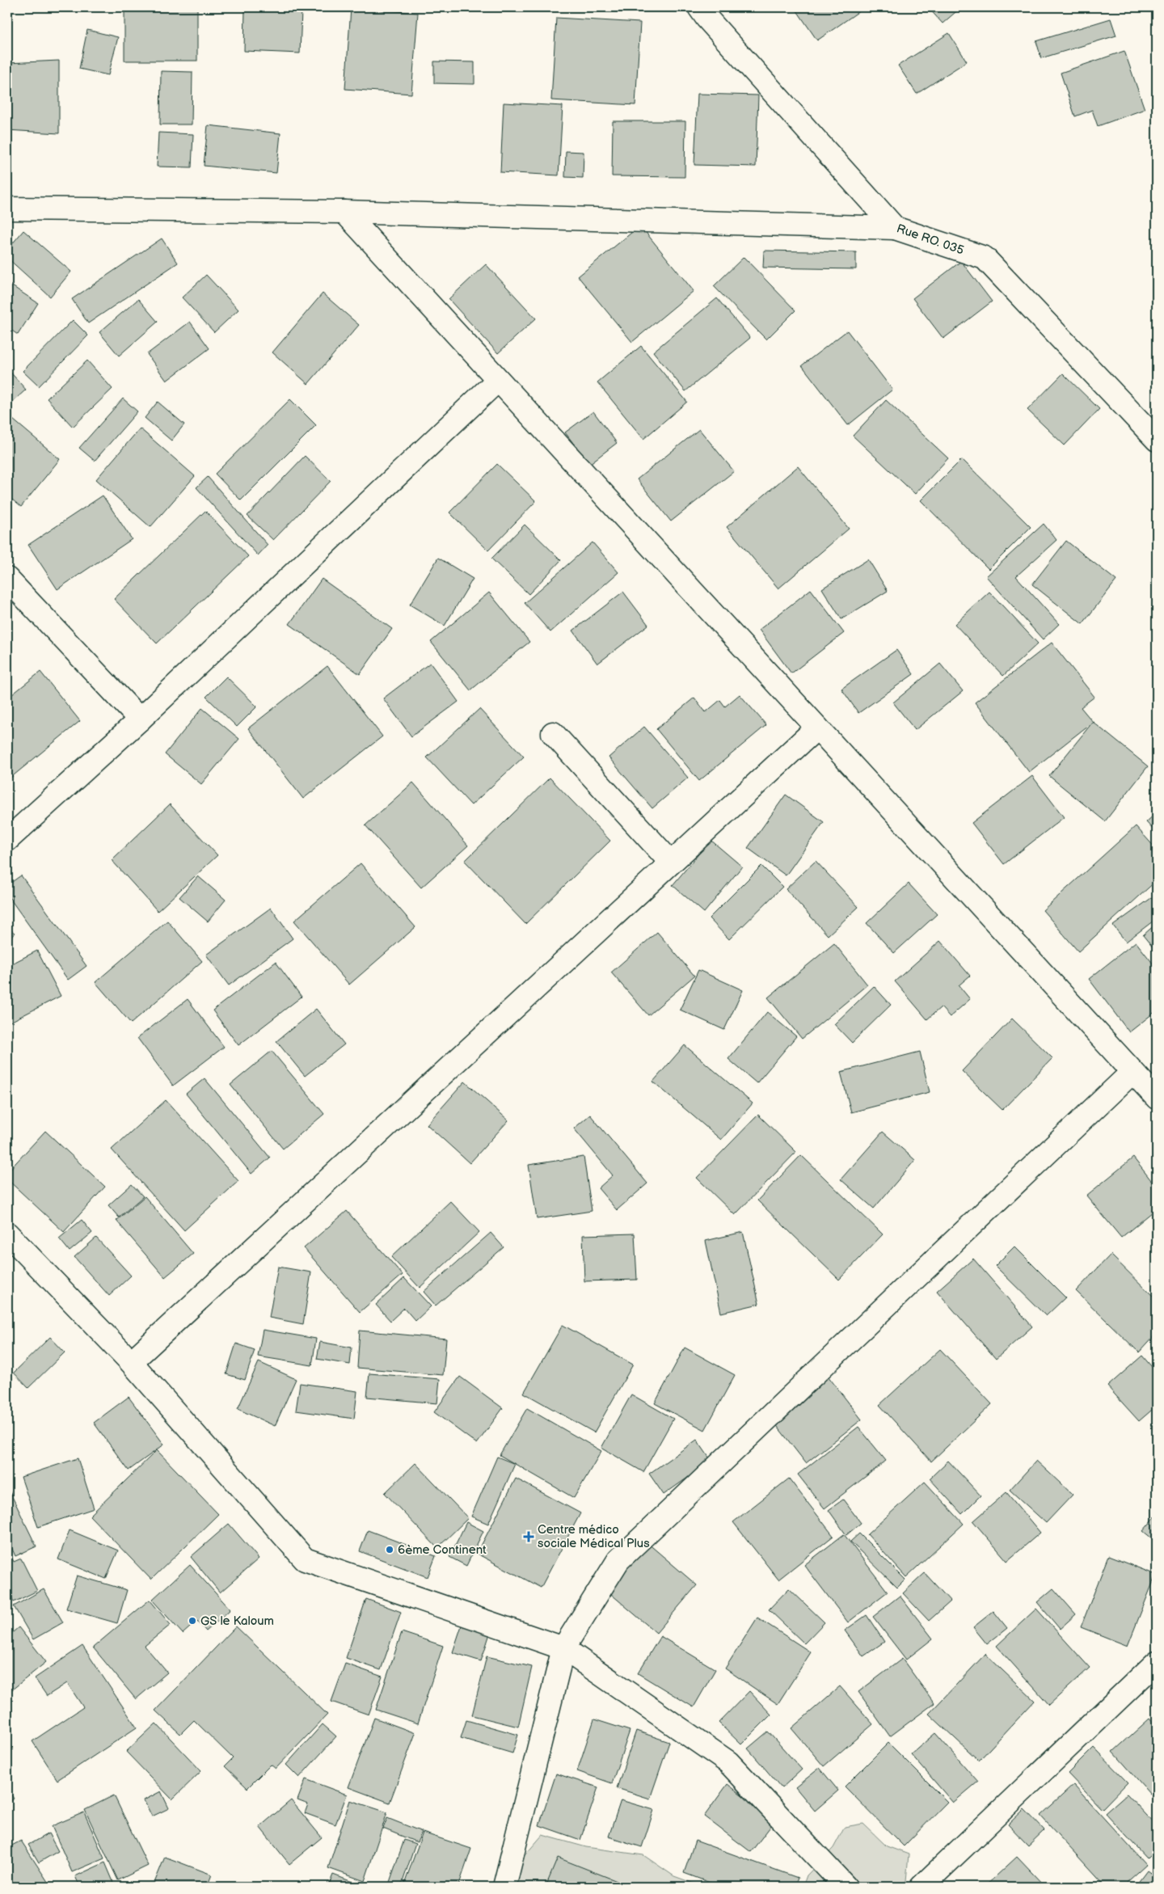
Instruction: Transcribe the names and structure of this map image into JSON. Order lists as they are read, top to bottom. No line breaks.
{"streets":{"street":["Rue RO. 035"]},"places":{"health":["Centre médico sociale Médical Plus"],"other":["6ème Continent","GS le Kaloum"]}}
